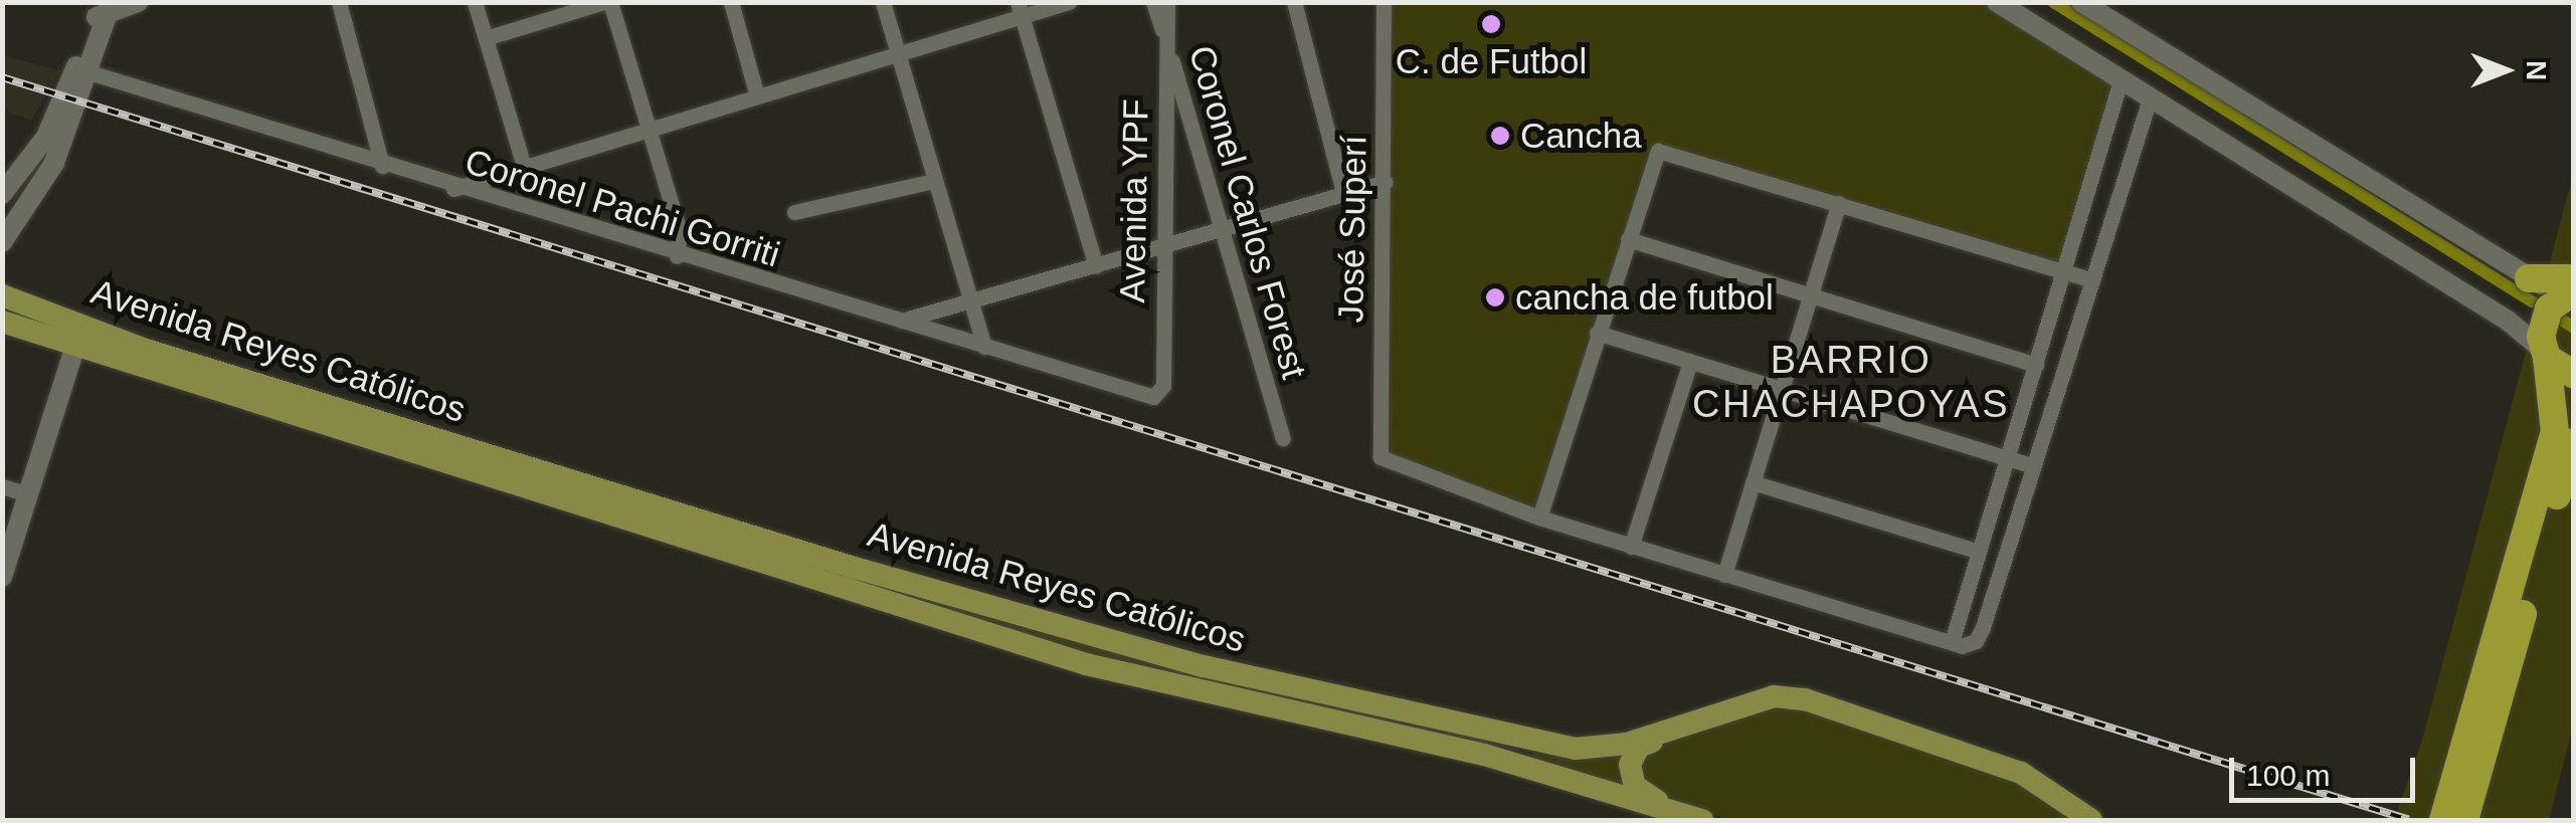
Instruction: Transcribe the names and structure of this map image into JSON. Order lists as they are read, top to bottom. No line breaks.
{"streets":{"main road":["Avenida Reyes Católicos"],"street":["Avenida YPF","Coronel Pachi Gorriti","Coronel Carlos Forest","José Superí"]},"crossings":[["Avenida YPF","Coronel Pachi Gorriti"],["Avenida YPF","Coronel Carlos Forest"]],"districts":["BARRIO CHACHAPOYAS"],"places":["C. de Futbol","Cancha","cancha de futbol"],"scale_bar":"100 m","north":"right"}
